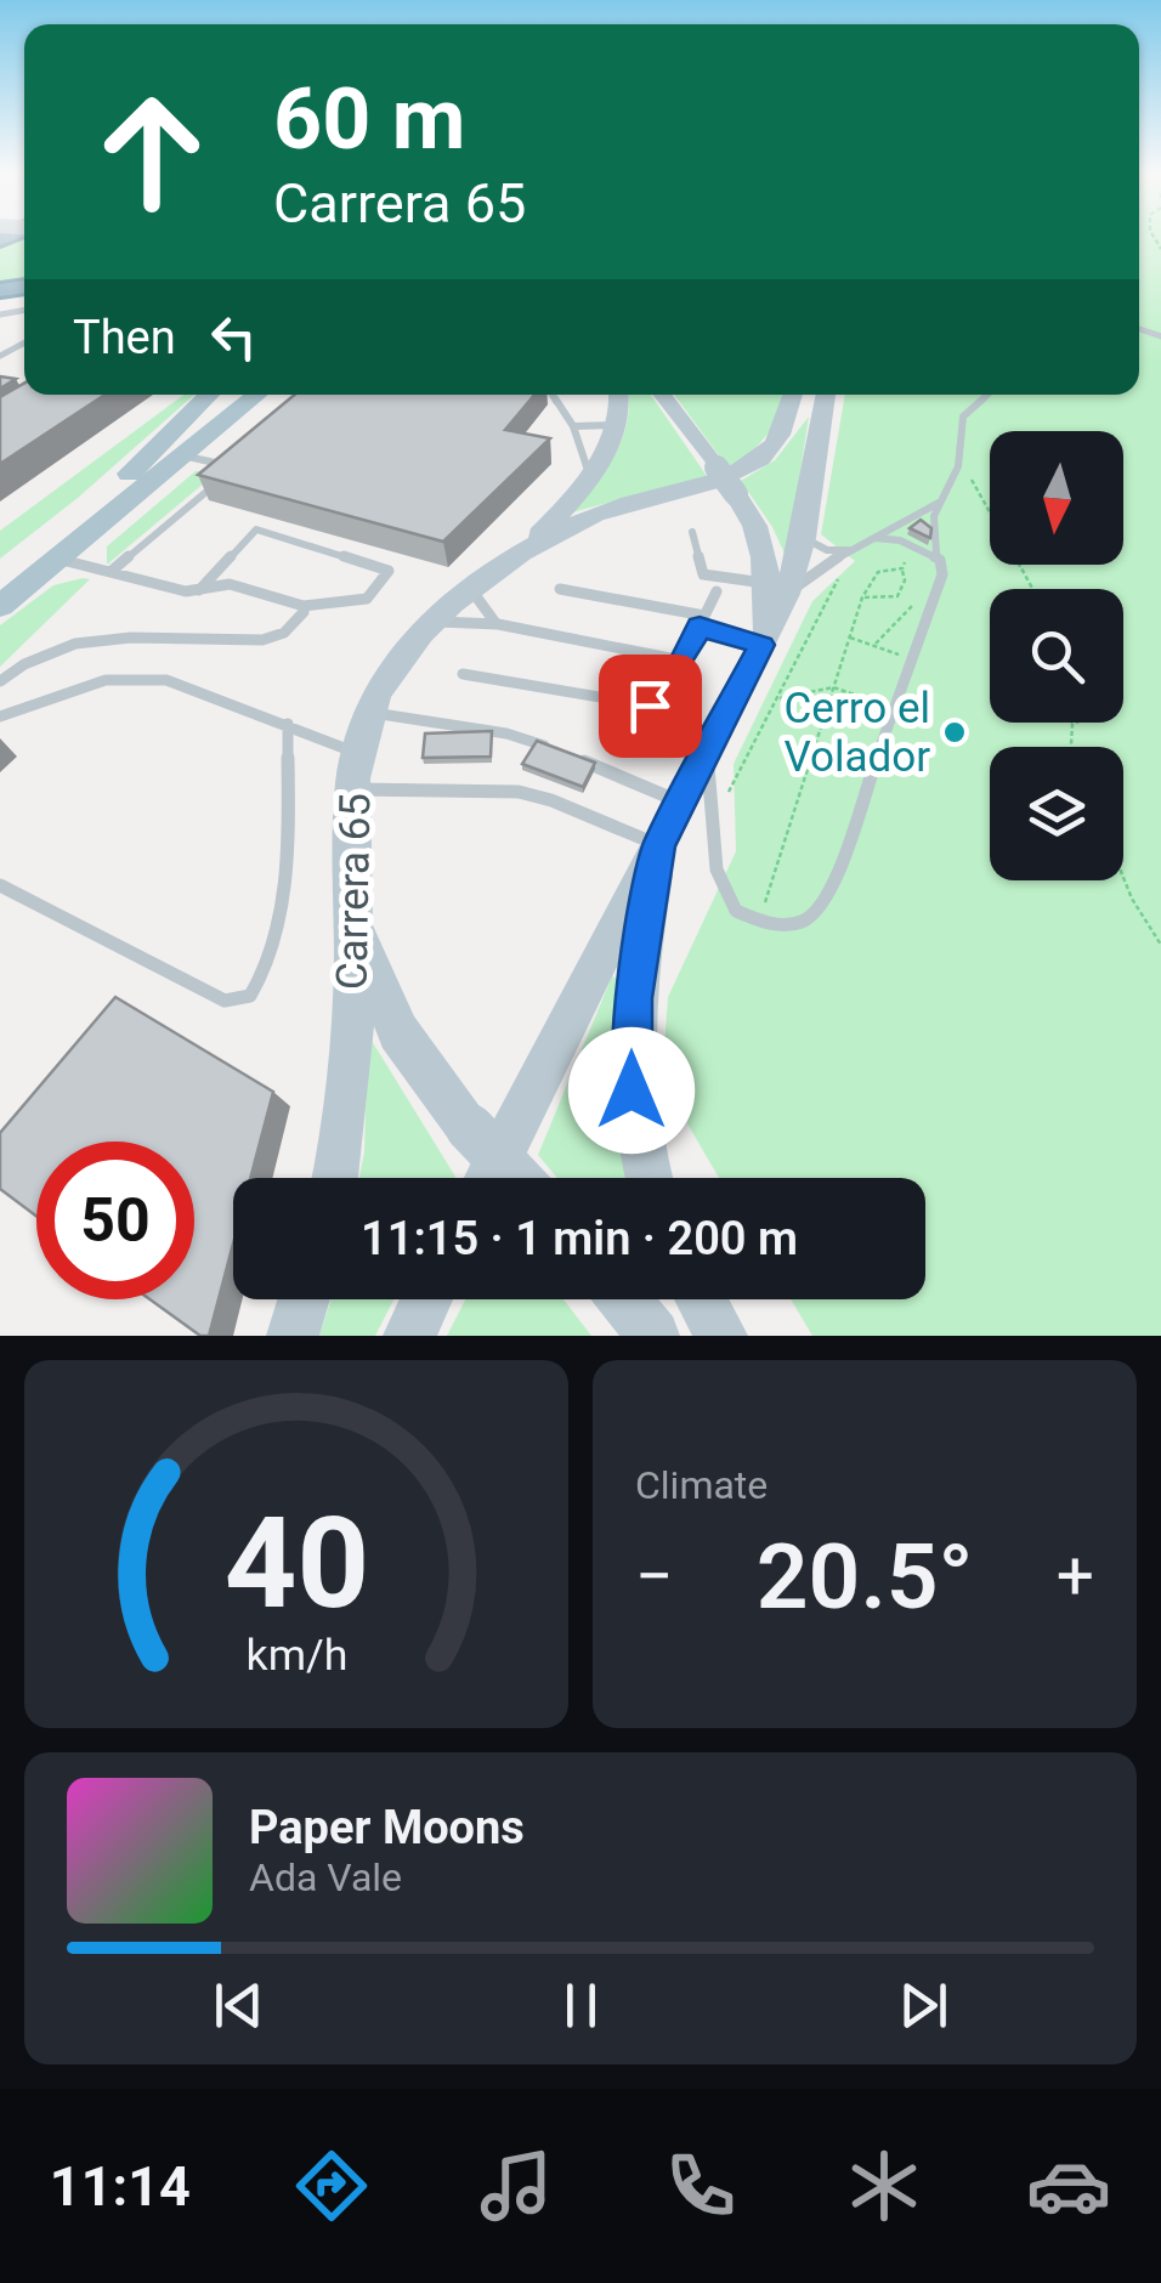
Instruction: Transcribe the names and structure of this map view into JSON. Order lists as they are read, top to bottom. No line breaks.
{"streets":{"main road":["Carrera 65"]},"places":["Cerro el Volador"],"north":"bottom","page":{"turn":["60 m","Carrera 65"],"then":"Then","limit":"50","trip":"11:15 · 1 min · 200 m","tile":"Climate","heat":["−","20.5°","+"],"song":["Paper Moons","Ada Vale"],"tabs":"11:14","gauge":["40","km/h"]}}
